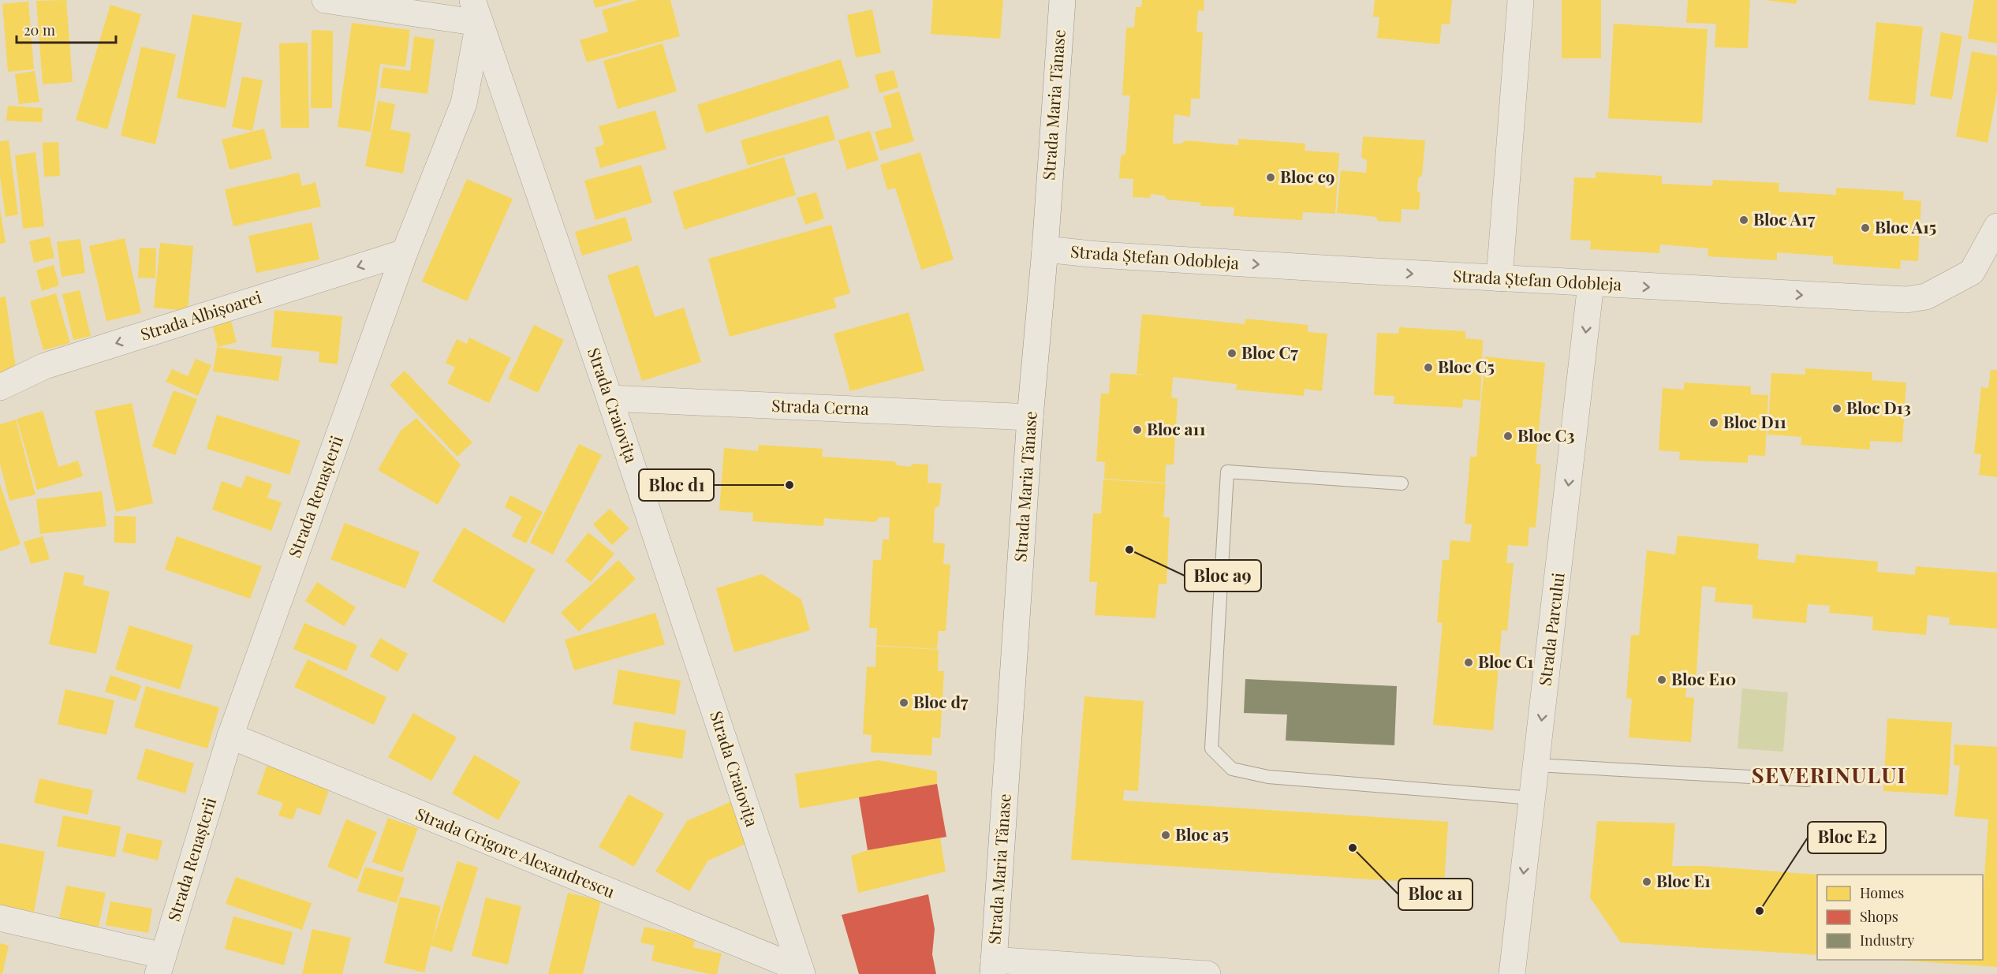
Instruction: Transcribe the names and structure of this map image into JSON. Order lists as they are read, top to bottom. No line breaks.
{"streets":{"street":["Strada Maria Tănase","Strada Ștefan Odobleja","Strada Albișoarei","Strada Craiovița","Strada Cerna","Strada Renașterii","Strada Parcului","Strada Grigore Alexandrescu"]},"crossings":[["Strada Maria Tănase","Strada Ștefan Odobleja"],["Strada Maria Tănase","Strada Cerna"],["Strada Ștefan Odobleja","Strada Parcului"],["Strada Albișoarei","Strada Renașterii"],["Strada Craiovița","Strada Cerna"],["Strada Craiovița","Strada Renașterii"],["Strada Craiovița","Strada Grigore Alexandrescu"],["Strada Renașterii","Strada Grigore Alexandrescu"]],"one_way":["Strada Ștefan Odobleja","Strada Albișoarei","Strada Parcului"],"districts":["SEVERINULUI"],"places":["Bloc c9","Bloc A17","Bloc A15","Bloc C7","Bloc C5","Bloc D13","Bloc D11","Bloc a11","Bloc C3","Bloc d1","Bloc a9","Bloc C1","Bloc E10","Bloc d7","Bloc a5","Bloc a1","Bloc E1","Bloc E2"],"legend":["Homes","Shops","Industry"],"scale_bar":"20 m"}
